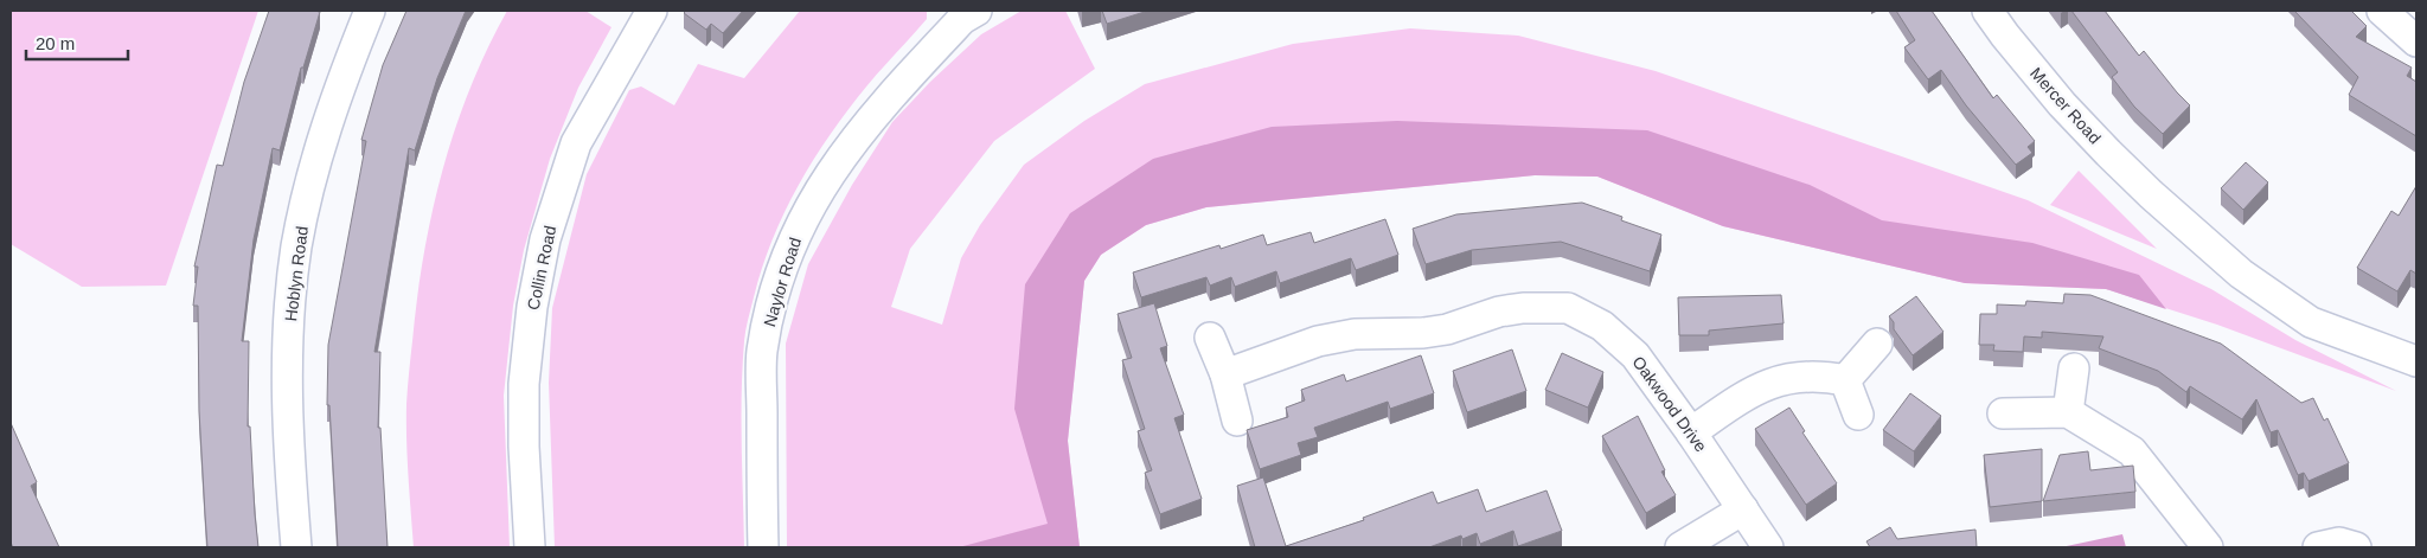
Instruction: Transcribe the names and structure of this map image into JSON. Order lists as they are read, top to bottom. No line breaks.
{"streets":{"street":["Mercer Road","Collin Road","Hoblyn Road","Naylor Road","Oakwood Drive"]},"scale_bar":"20 m"}
